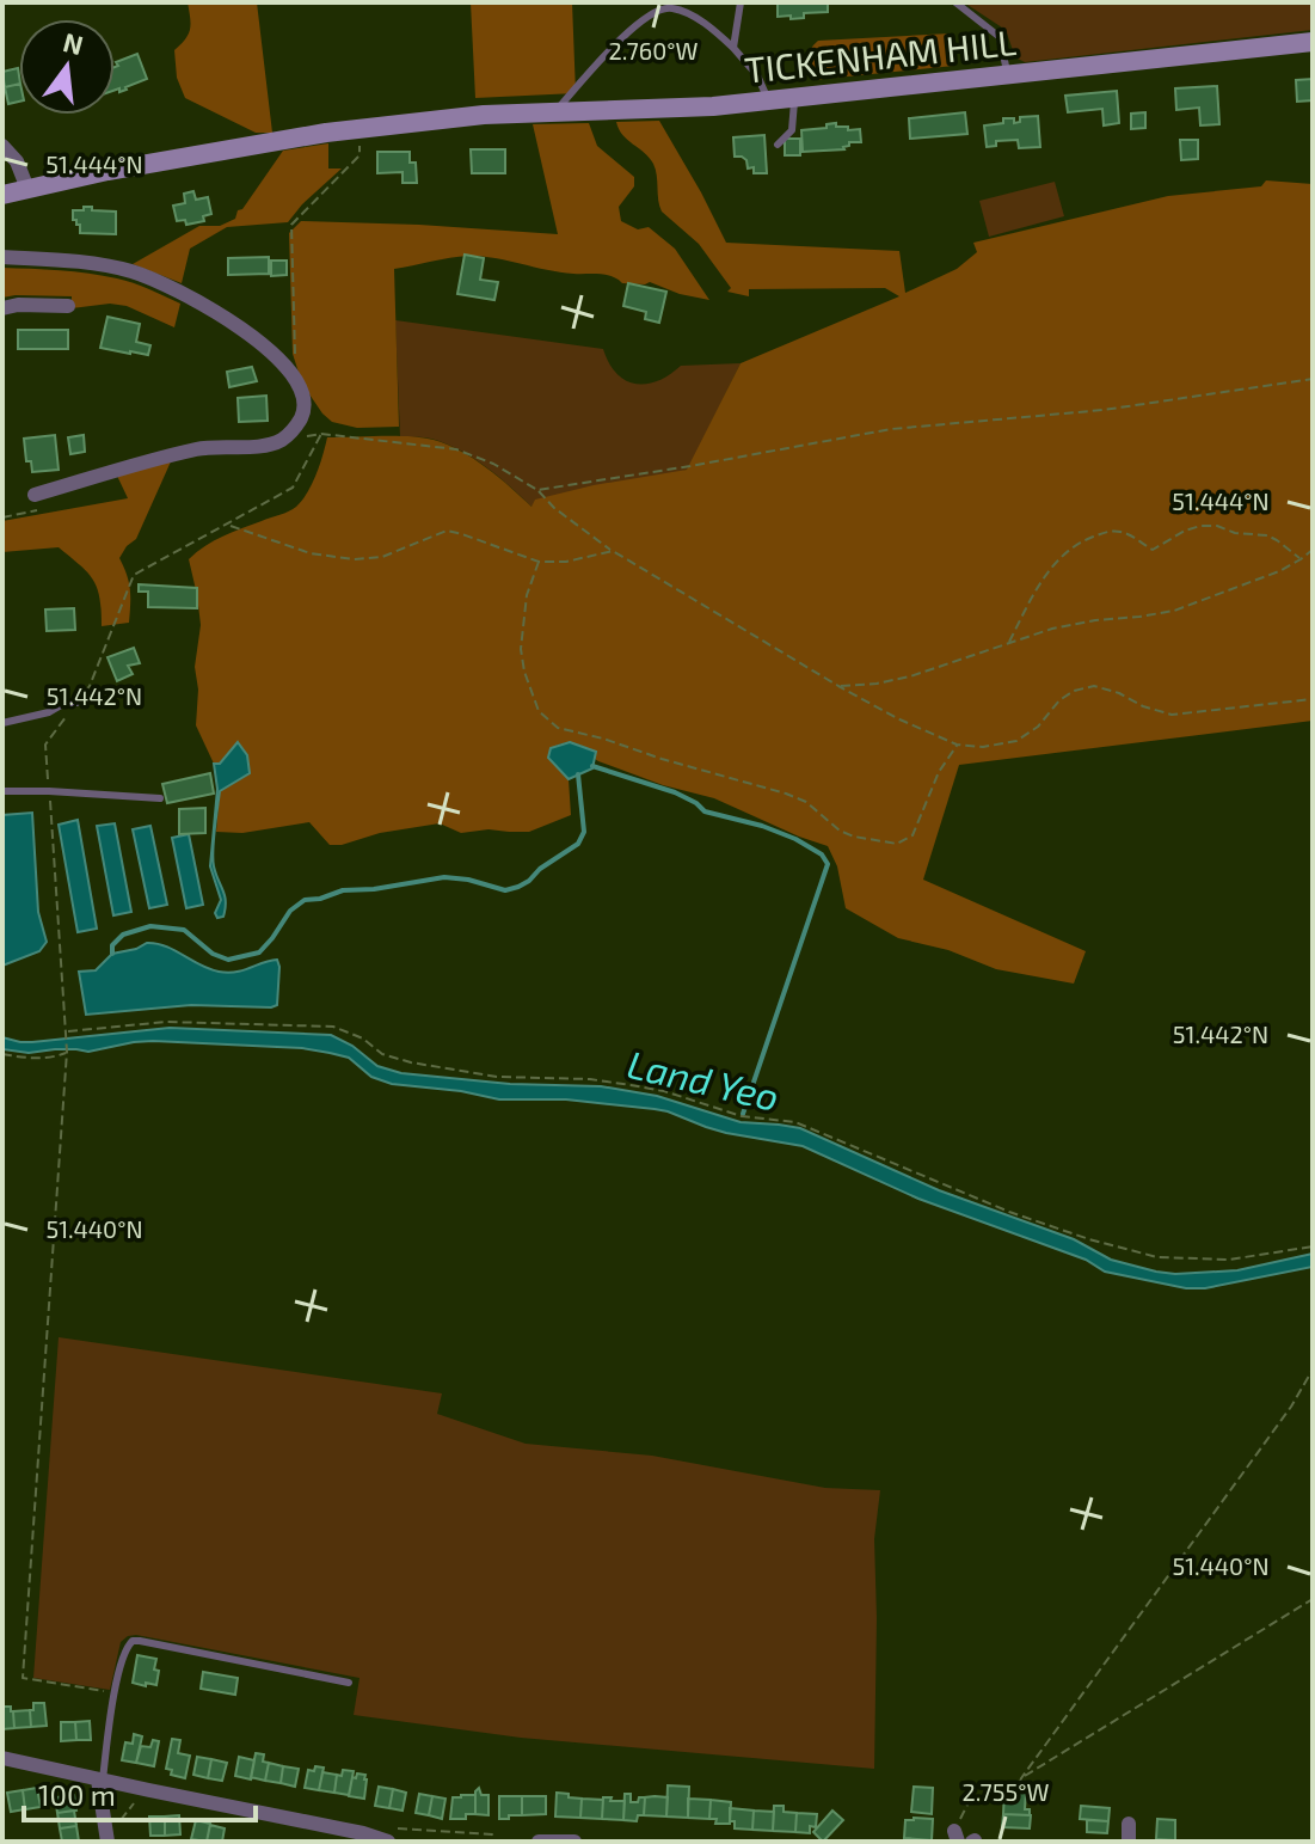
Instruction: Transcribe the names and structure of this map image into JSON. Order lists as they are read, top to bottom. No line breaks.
{"streets":{"main road":["TICKENHAM HILL"]},"water":["Land Yeo"],"scale_bar":"100 m","north":"top","coordinates":["2.760°W","51.444°N","51.442°N","51.440°N","2.755°W"]}
